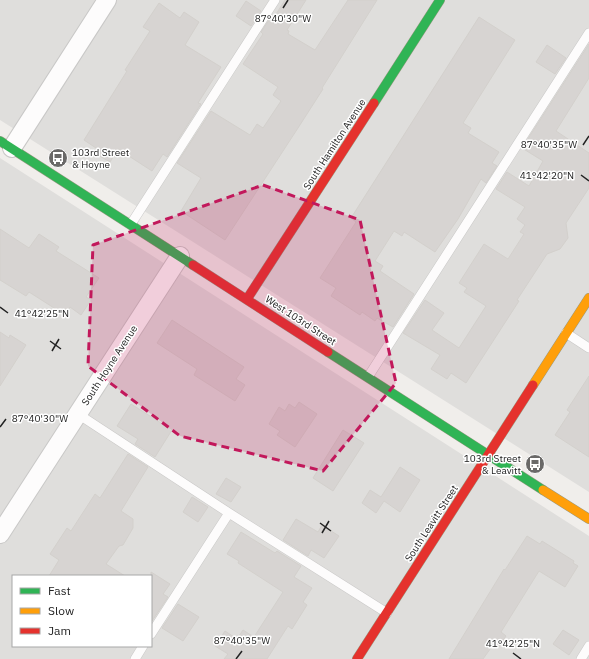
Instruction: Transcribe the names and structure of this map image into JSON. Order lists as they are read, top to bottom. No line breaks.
{"streets":{"street":["South Hamilton Avenue","West 103rd Street","South Hoyne Avenue","South Leavitt Street"]},"crossings":[["South Hamilton Avenue","West 103rd Street"],["West 103rd Street","South Hoyne Avenue"],["West 103rd Street","South Leavitt Street"]],"places":{"bus stop":["103rd Street & Hoyne","103rd Street & Leavitt"]},"legend":["Fast","Slow","Jam"],"coordinates":["87°40'30\"W","87°40'35\"W","41°42'20\"N","41°42'25\"N"]}
